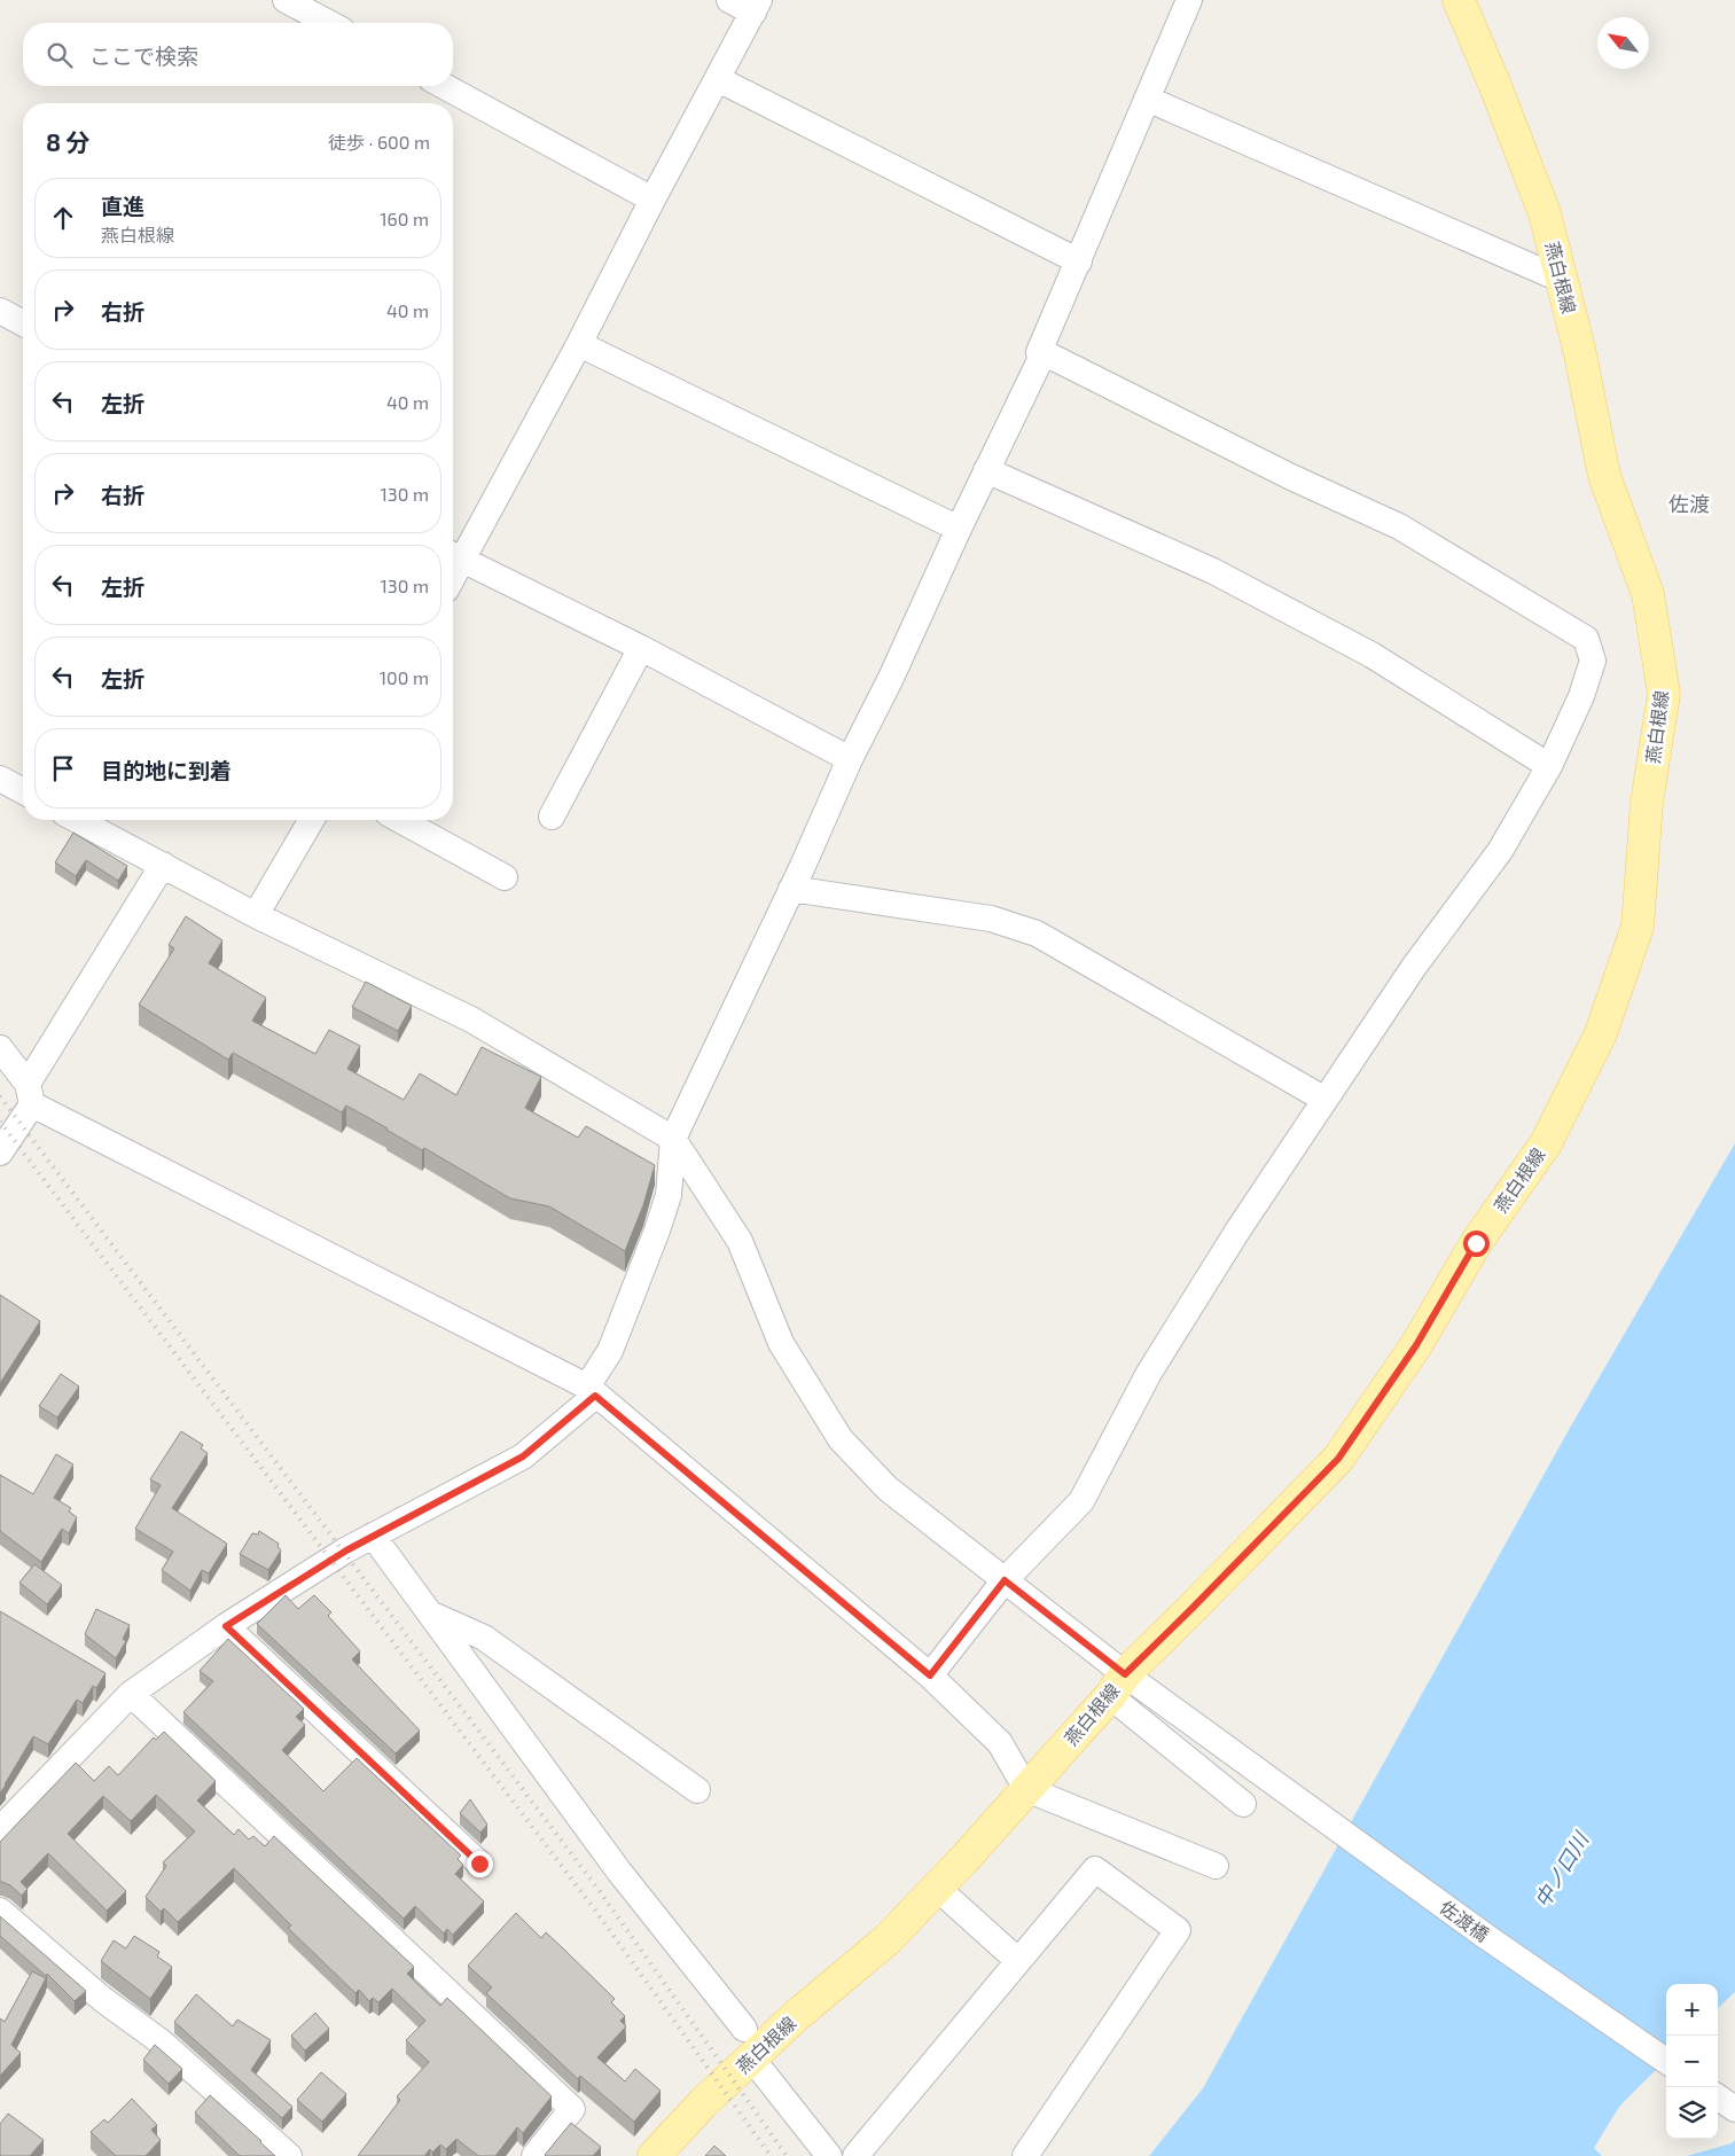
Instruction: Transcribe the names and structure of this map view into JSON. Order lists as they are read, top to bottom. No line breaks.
{"streets":{"main road":["燕白根線"],"street":["佐渡橋"]},"crossings":[["燕白根線","佐渡橋"]],"districts":["佐渡"],"water":["中ノ口川"],"north":"top left","page":{"search":"ここで検索","heading":["8 分","徒歩 · 600 m"],"list":[["直進","燕白根線","160 m"],["右折","40 m"],["左折","40 m"],["右折","130 m"],["左折","130 m"],["左折","100 m"],"目的地に到着"],"map_buttons":["+","−"]}}
